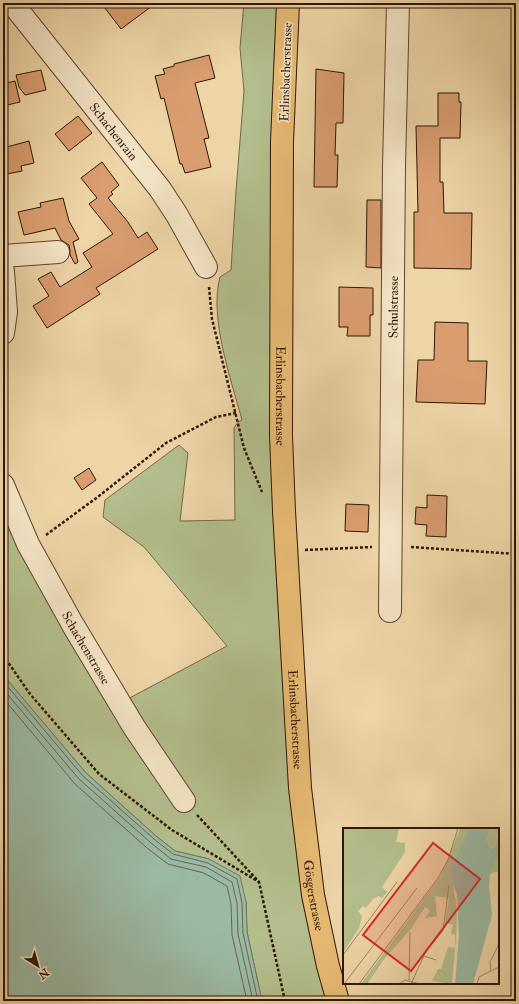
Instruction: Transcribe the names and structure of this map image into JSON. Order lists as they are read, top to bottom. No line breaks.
{"streets":{"main road":["Erlinsbacherstrasse","Gösgerstrasse"],"street":["Schachenrain","Schulstrasse","Schachenstrasse"]},"crossings":[["Erlinsbacherstrasse","Gösgerstrasse"]],"north":"bottom right"}
